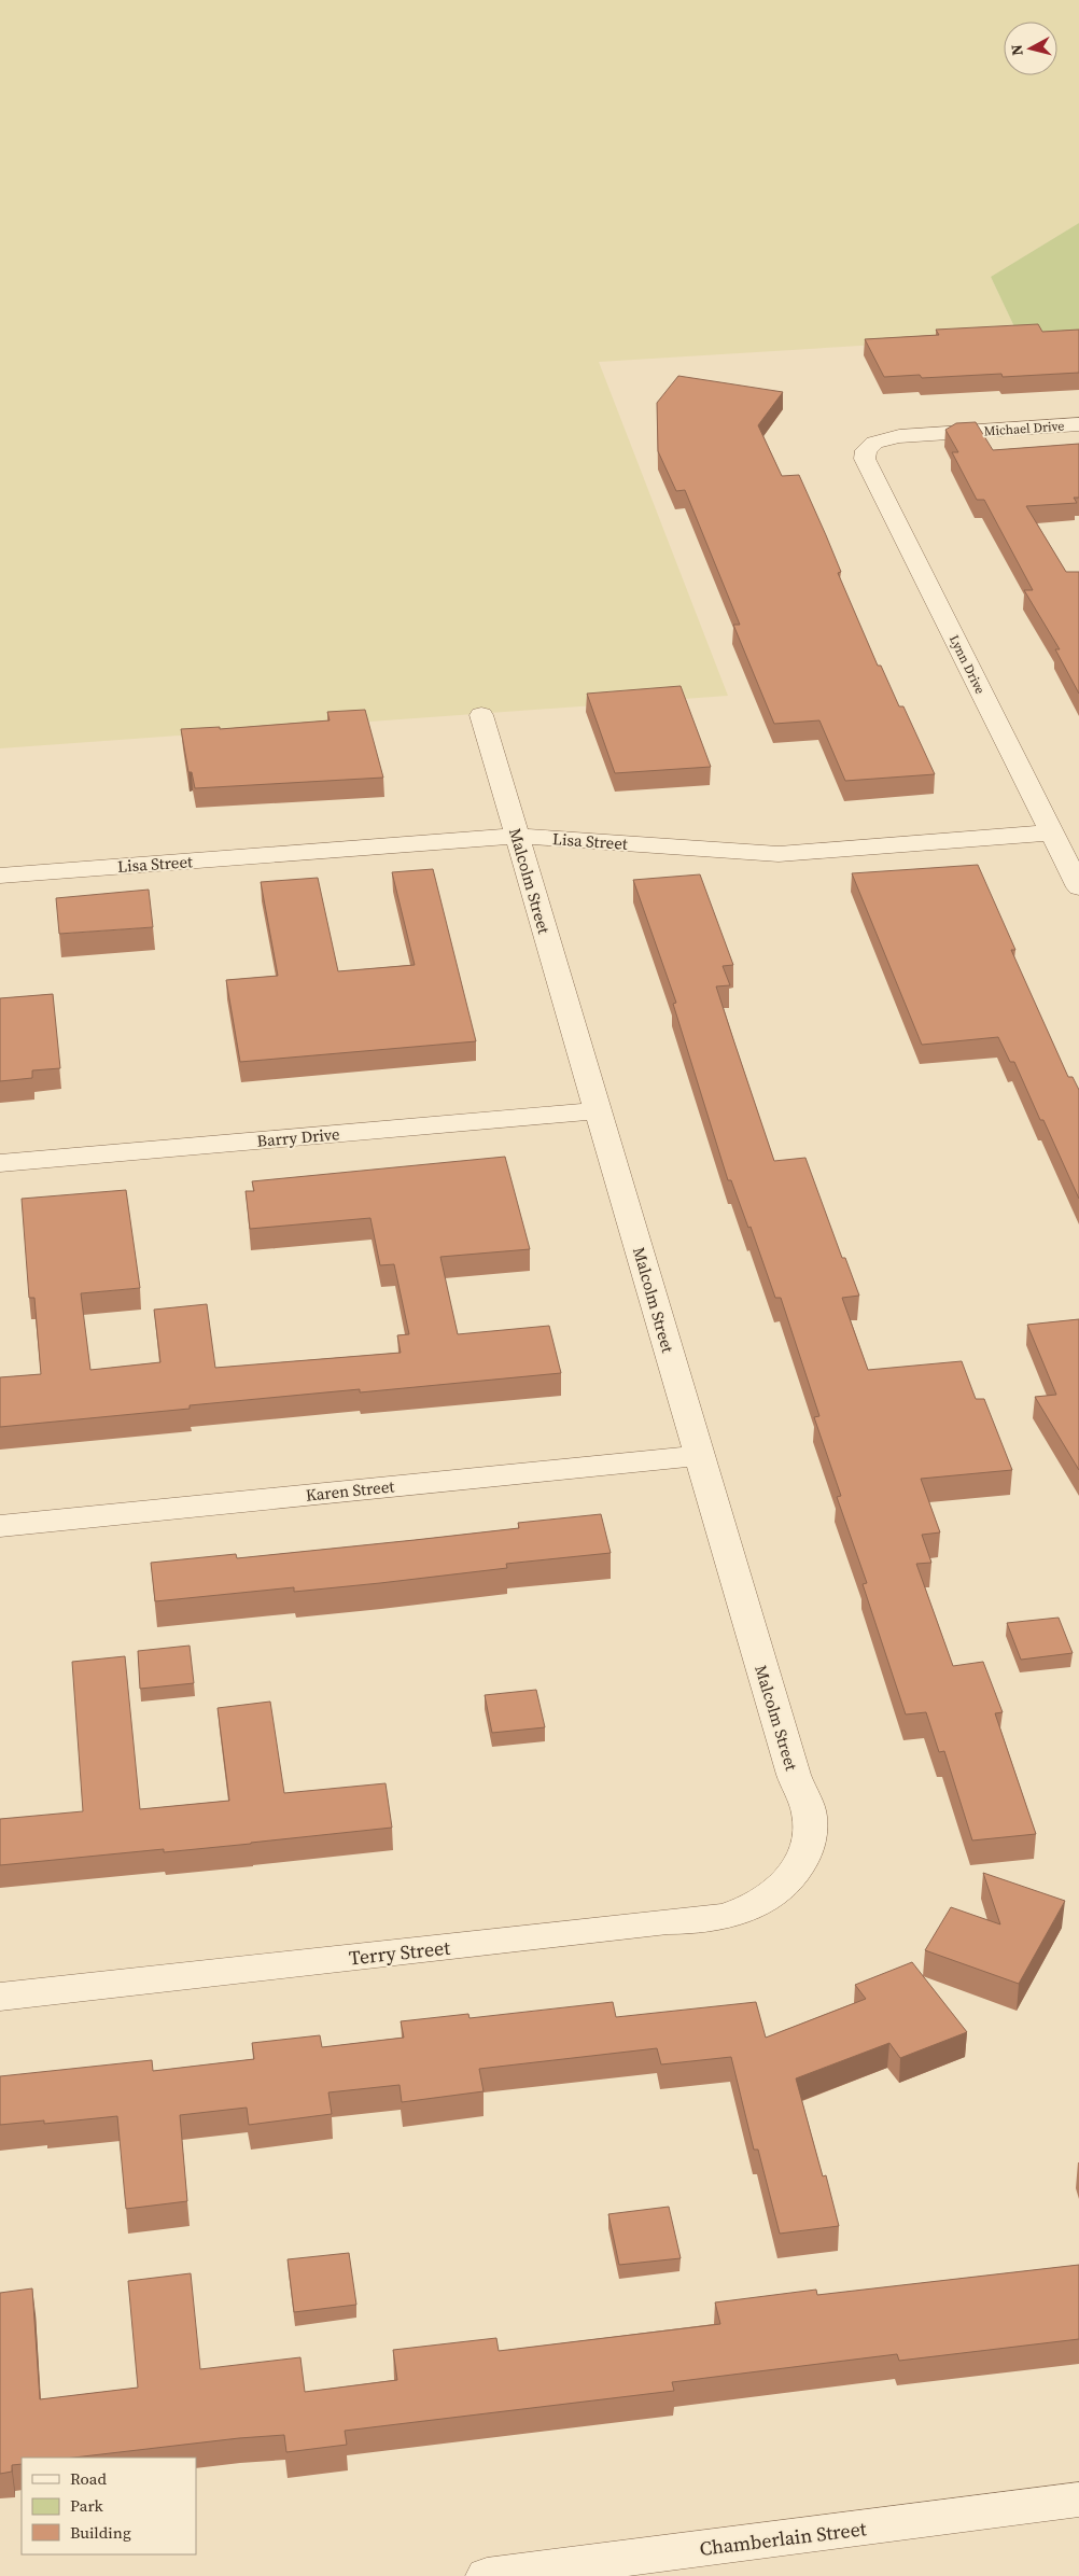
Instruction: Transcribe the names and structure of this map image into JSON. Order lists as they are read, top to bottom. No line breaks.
{"streets":{"street":["Michael Drive","Lynn Drive","Lisa Street","Malcolm Street","Barry Drive","Karen Street","Terry Street","Chamberlain Street"]},"crossings":[["Michael Drive","Lynn Drive"],["Lynn Drive","Lisa Street"],["Lisa Street","Malcolm Street"],["Malcolm Street","Barry Drive"],["Malcolm Street","Karen Street"],["Malcolm Street","Terry Street"]],"legend":["Road","Park","Building"],"north":"left"}
